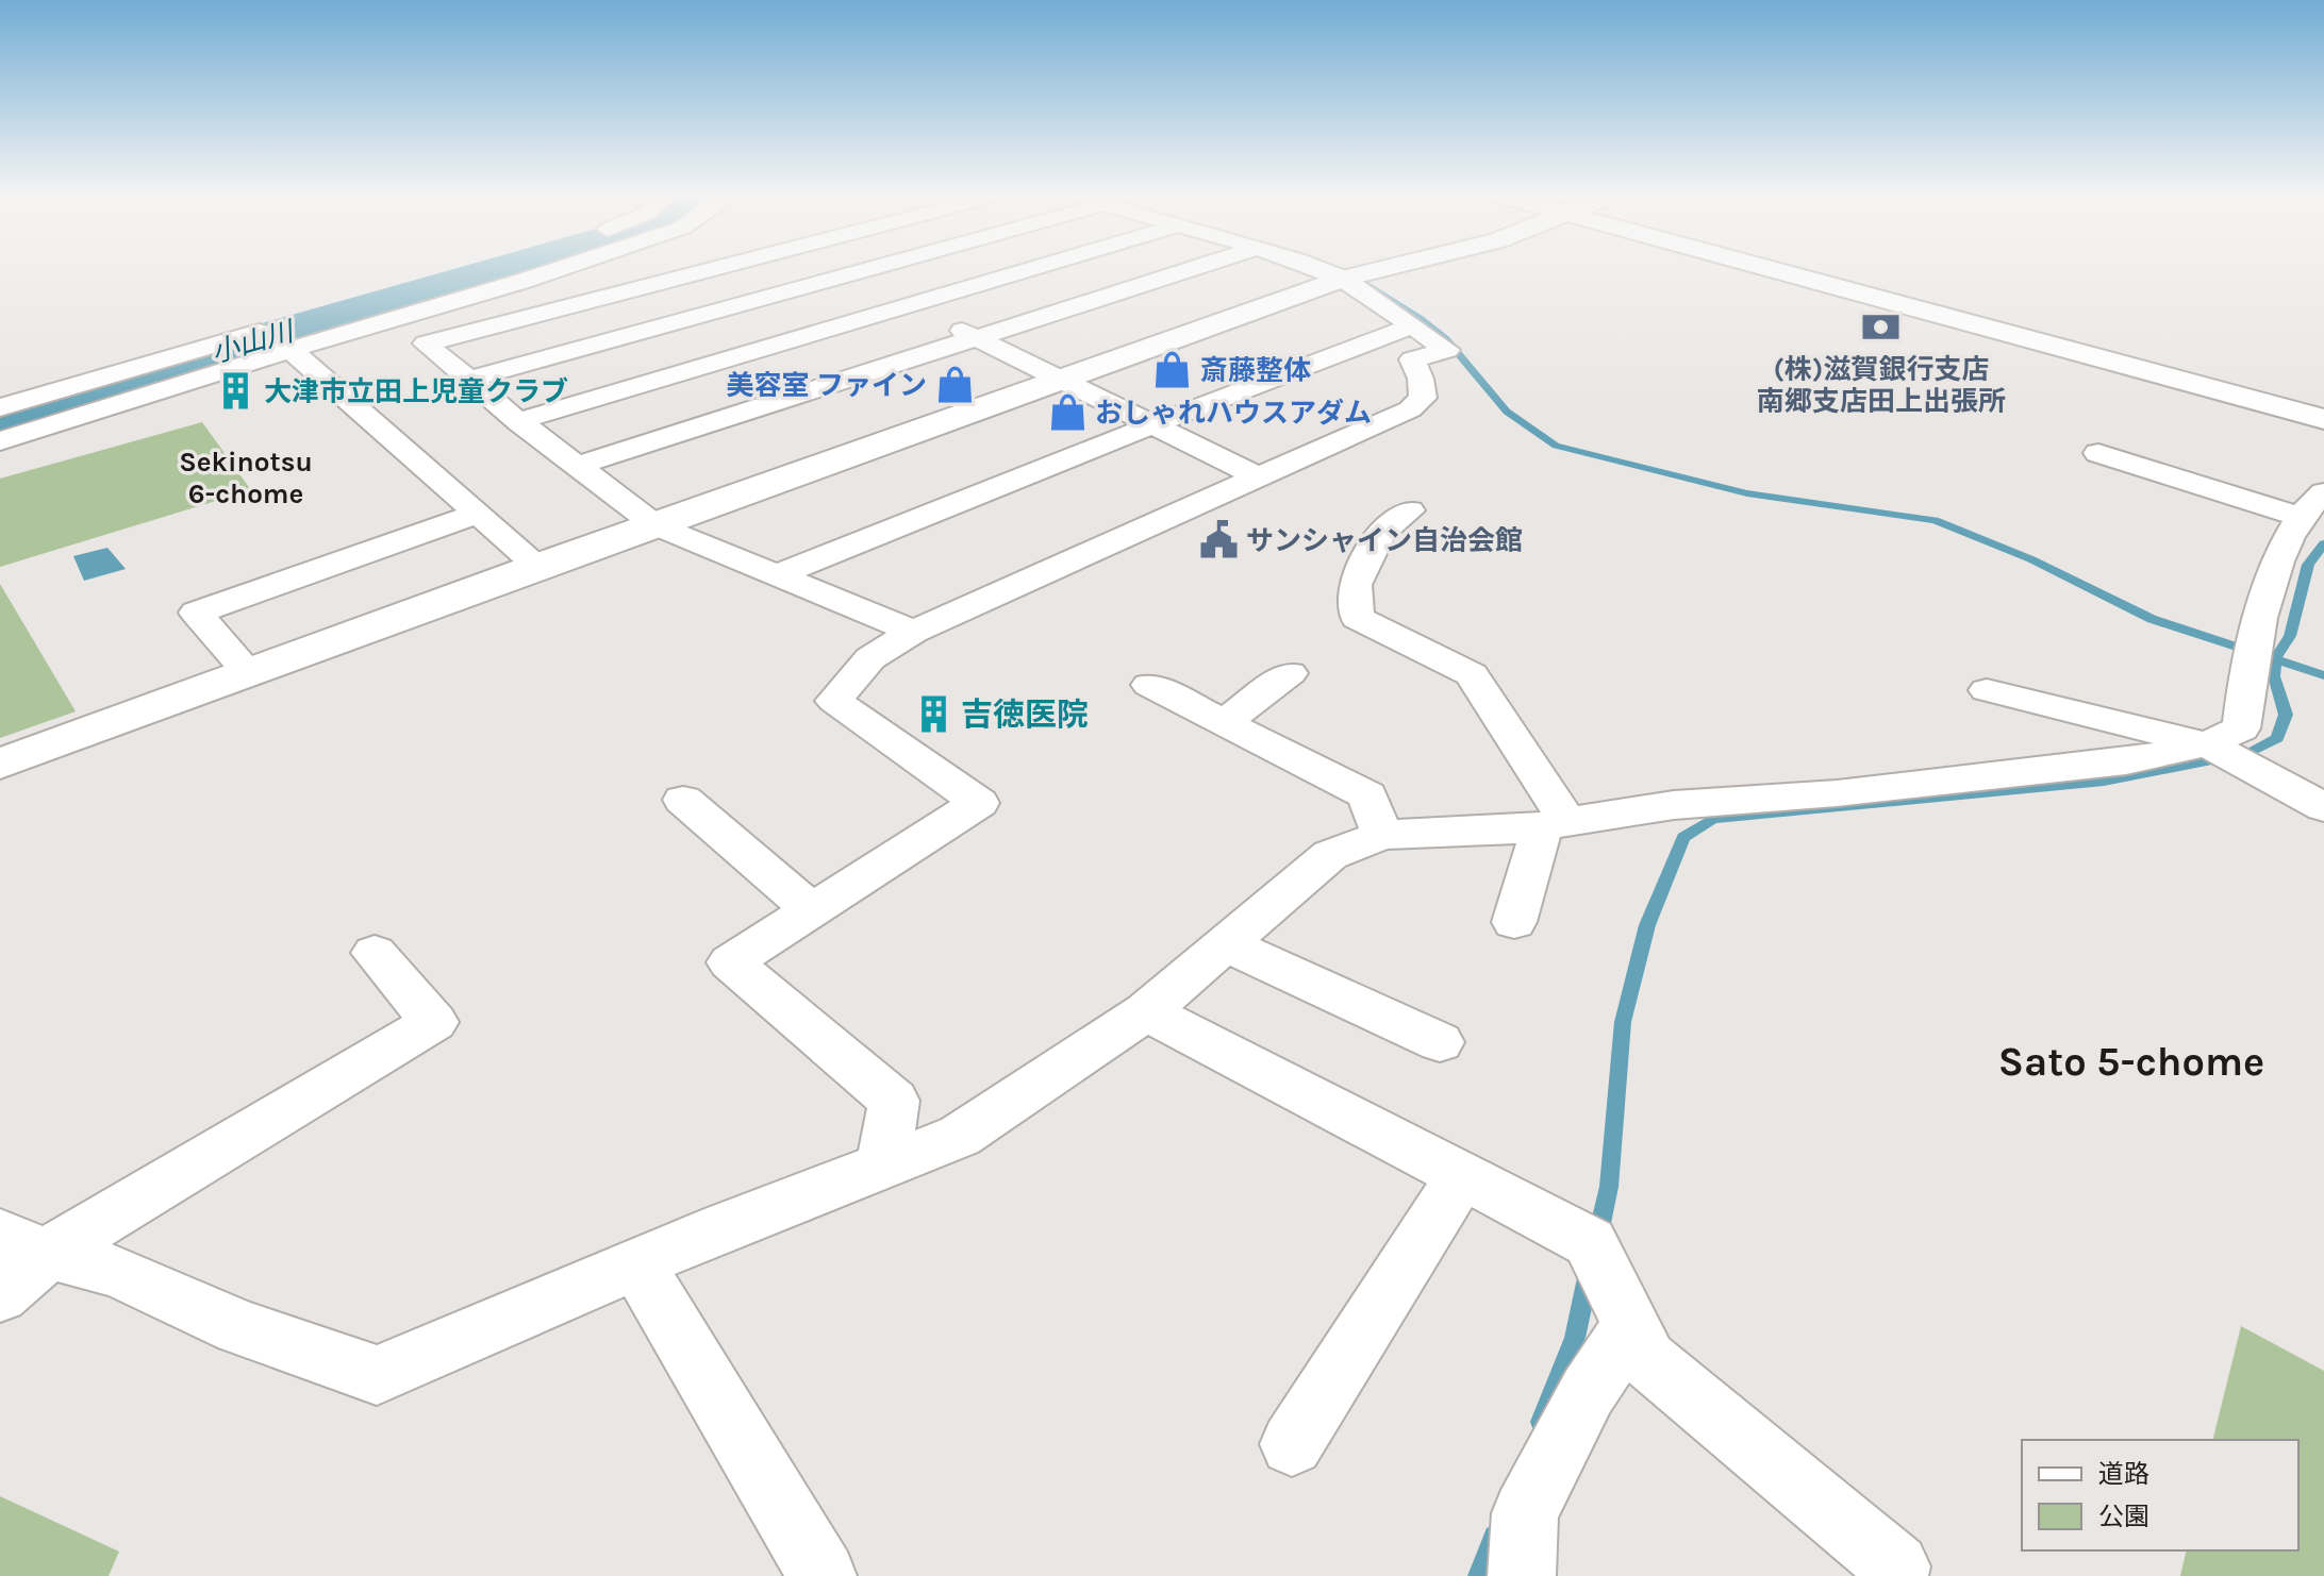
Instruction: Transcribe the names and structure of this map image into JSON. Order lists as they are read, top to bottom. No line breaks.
{"districts":["Sekinotsu 6-chome","Sato 5-chome"],"water":["小山川"],"places":{"bank":["(株)滋賀銀行支店 南郷支店田上出張所"],"shop":["斎藤整体","美容室 ファイン","おしゃれハウスアダム"],"building":["大津市立田上児童クラブ","吉徳医院"],"public building":["サンシャイン自治会館"]},"legend":["道路","公園"]}
